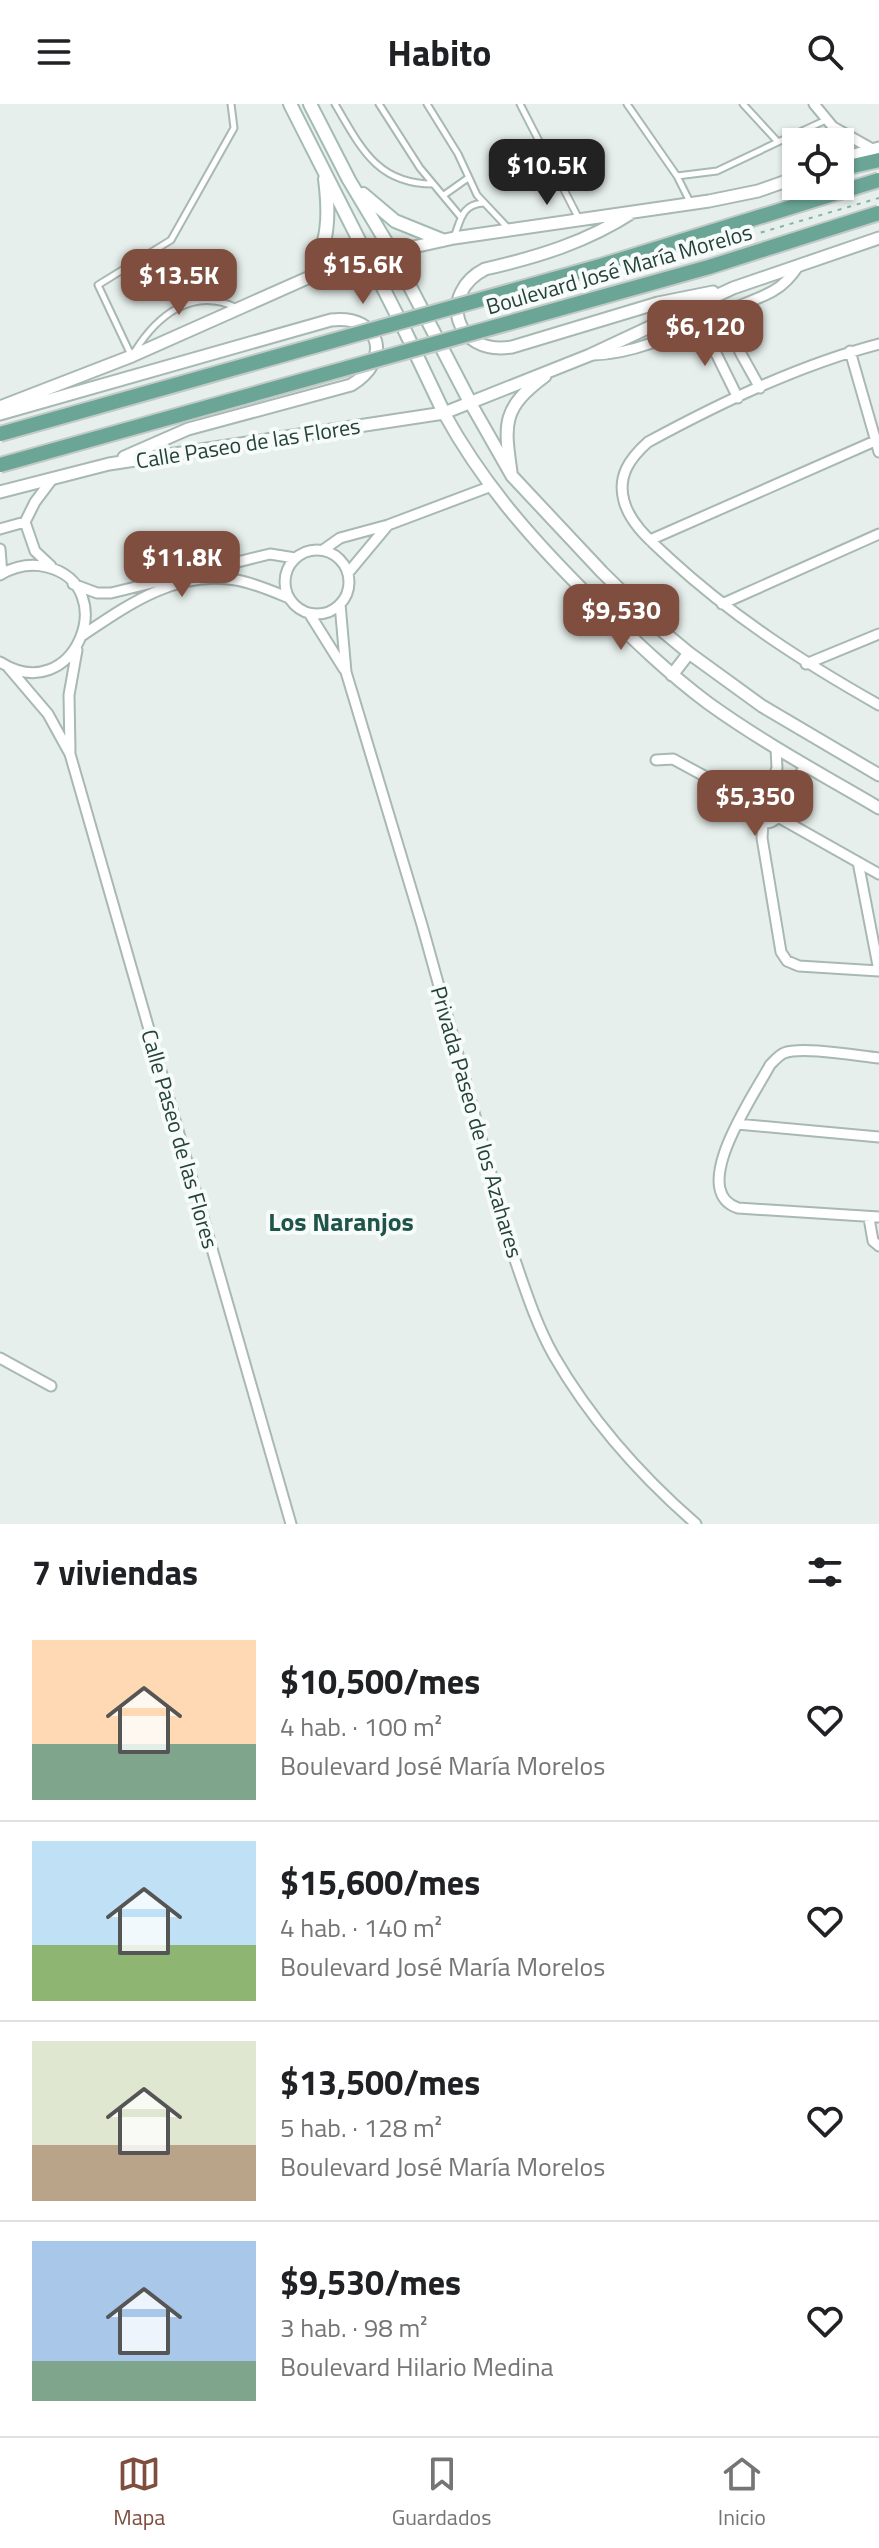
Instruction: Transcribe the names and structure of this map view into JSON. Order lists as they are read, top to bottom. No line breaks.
{"streets":{"main road":["Boulevard José María Morelos"],"street":["Calle Paseo de las Flores","Privada Paseo de los Azahares"]},"districts":["Los Naranjos"],"page":{"header":"Habito","price":["$10.5K","$15.6K","$13.5K","$6,120","$11.8K","$9,530","$5,350"],"heading":"7 viviendas","list":[{"name":"$10,500/mes","note":"4 hab. · 100 m² · Boulevard José María Morelos"},{"name":"$15,600/mes","note":"4 hab. · 140 m² · Boulevard José María Morelos"},{"name":"$13,500/mes","note":"5 hab. · 128 m² · Boulevard José María Morelos"},{"name":"$9,530/mes","note":"3 hab. · 98 m² · Boulevard Hilario Medina"}],"tabs":["Mapa","Guardados","Inicio"]}}
